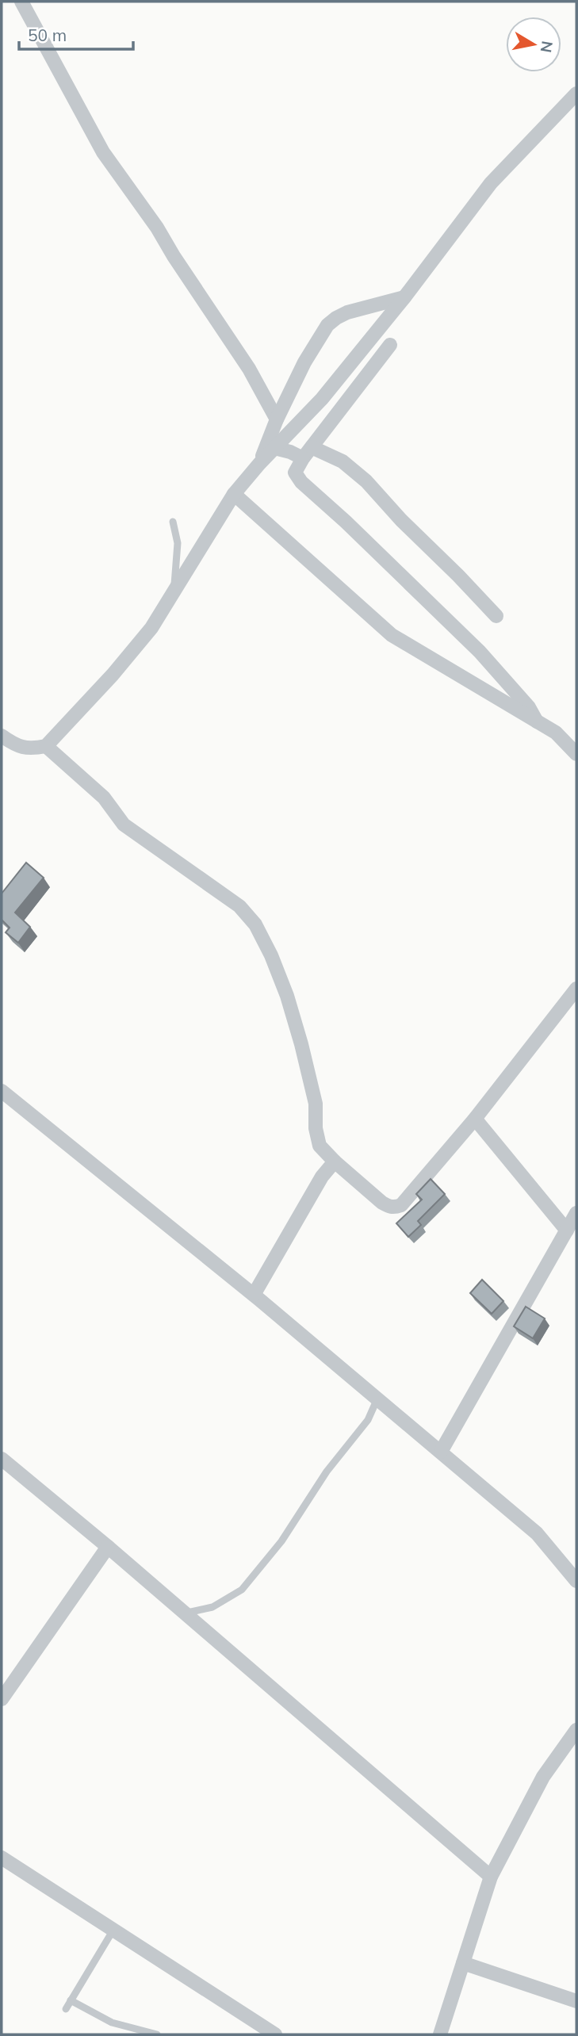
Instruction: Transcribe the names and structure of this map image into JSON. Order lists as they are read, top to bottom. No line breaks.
{"scale_bar":"50 m","north":"right"}
